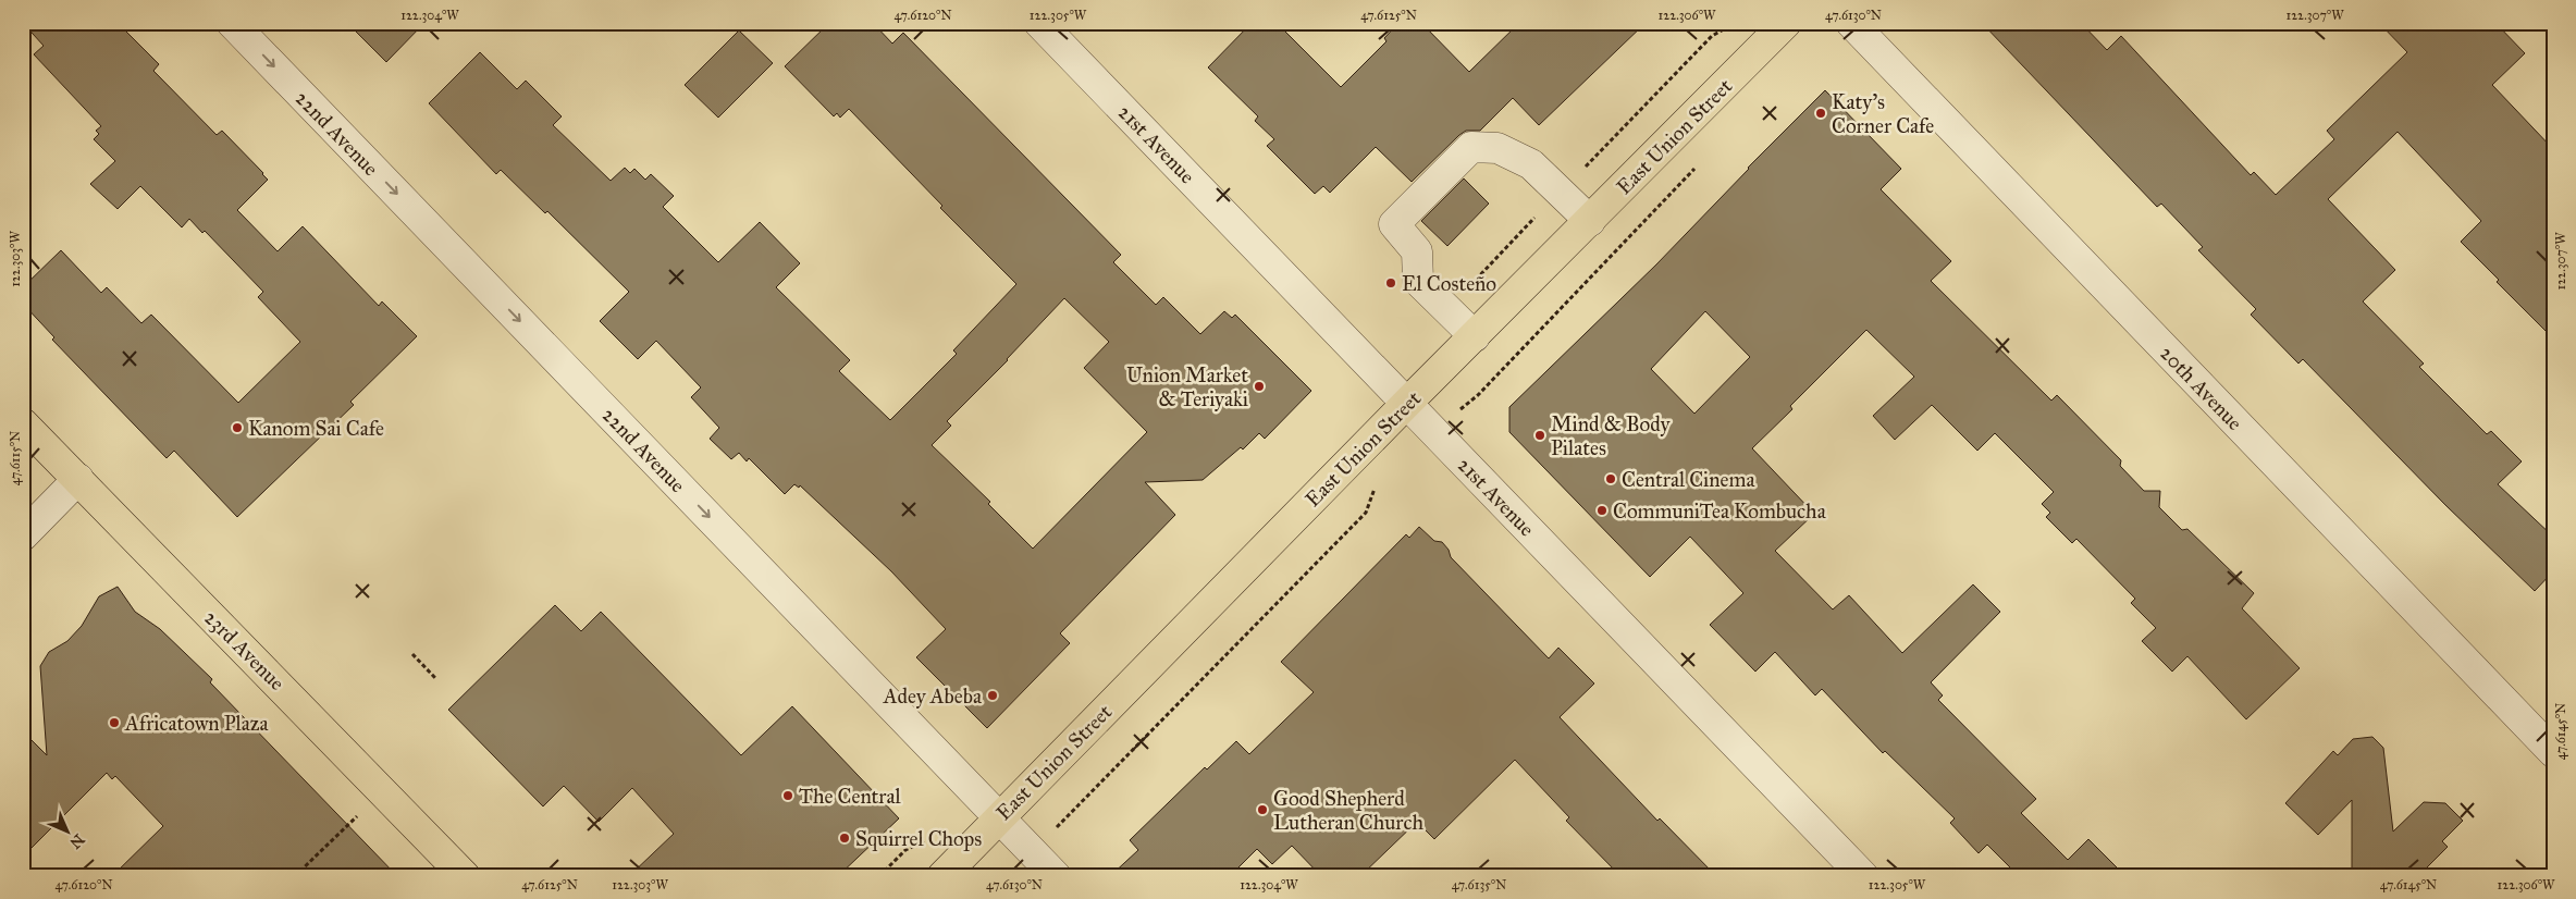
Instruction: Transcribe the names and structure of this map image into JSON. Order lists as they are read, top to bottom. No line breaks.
{"streets":{"main road":["East Union Street","23rd Avenue"],"street":["22nd Avenue","21st Avenue","20th Avenue"]},"crossings":[["22nd Avenue","East Union Street"],["East Union Street","21st Avenue"]],"one_way":["22nd Avenue"],"places":["Katy's Corner Cafe","El Costeño","Union Market & Teriyaki","Kanom Sai Cafe","Mind & Body Pilates","Central Cinema","CommuniTea Kombucha","Adey Abeba","Africatown Plaza","The Central","Good Shepherd Lutheran Church","Squirrel Chops"],"north":"bottom right","coordinates":["122.304°W","47.6120°N","122.305°W","47.6125°N","122.306°W","47.6130°N","122.307°W","122.303°W","47.6115°N","47.6145°N","47.6135°N"]}
